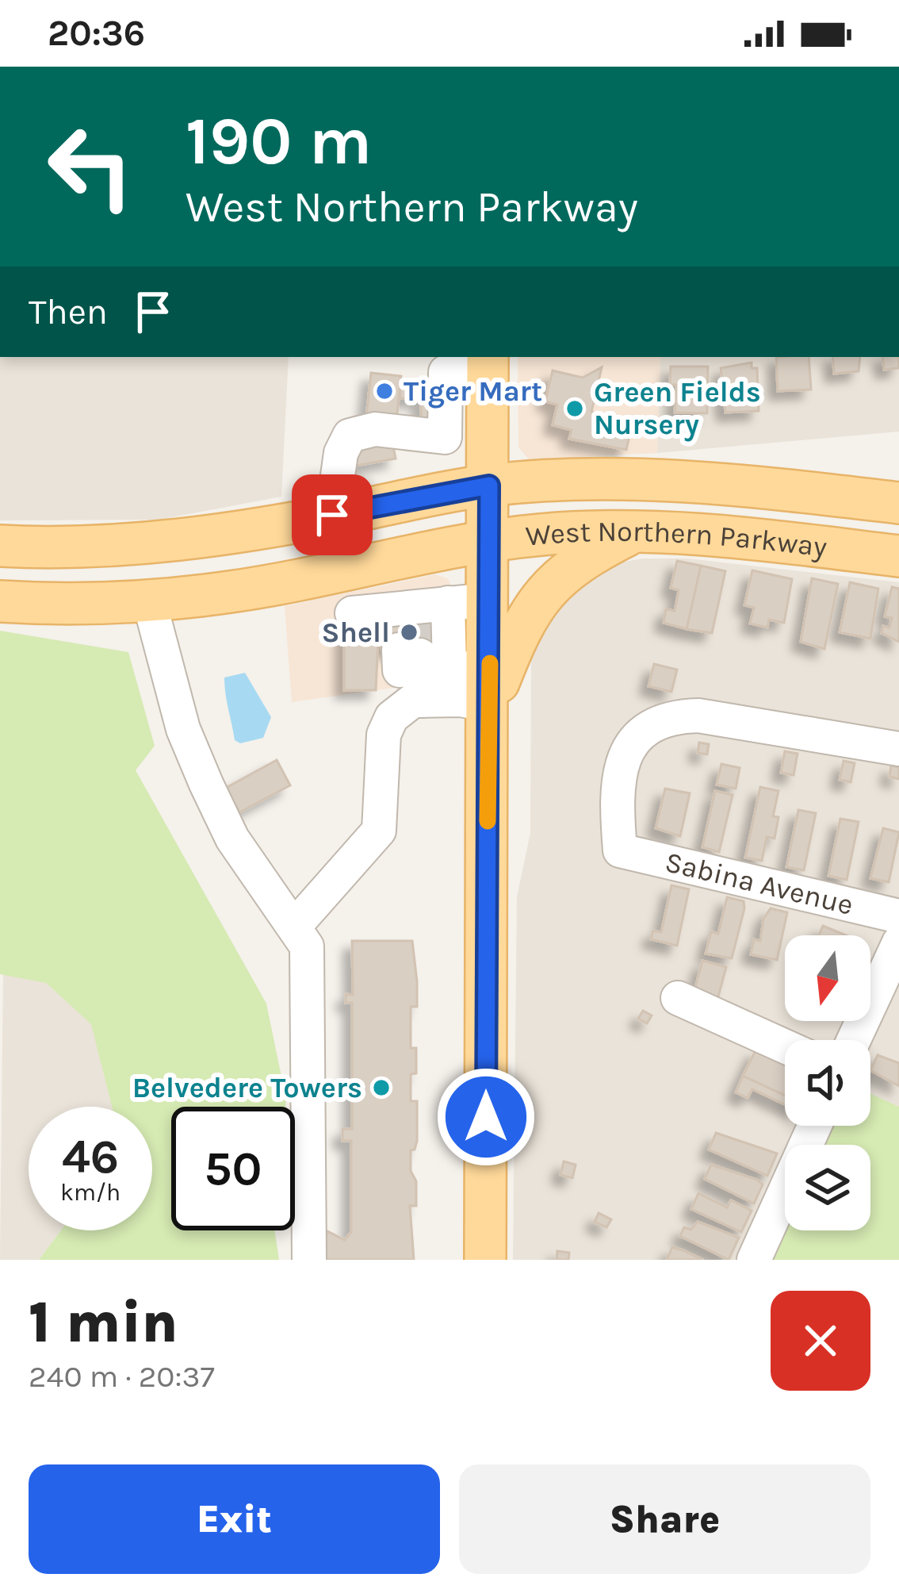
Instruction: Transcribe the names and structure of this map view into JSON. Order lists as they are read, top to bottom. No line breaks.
{"streets":{"main road":["West Northern Parkway"],"street":["Sabina Avenue"]},"places":["Tiger Mart","Green Fields Nursery","Shell","Belvedere Towers"],"north":"bottom","page":{"status":"20:36","turn":["190 m","West Northern Parkway"],"then":"Then","speed":"46 km/h","limit":"50","heading":["1 min","240 m · 20:37"],"buttons":["Exit","Share"]}}
